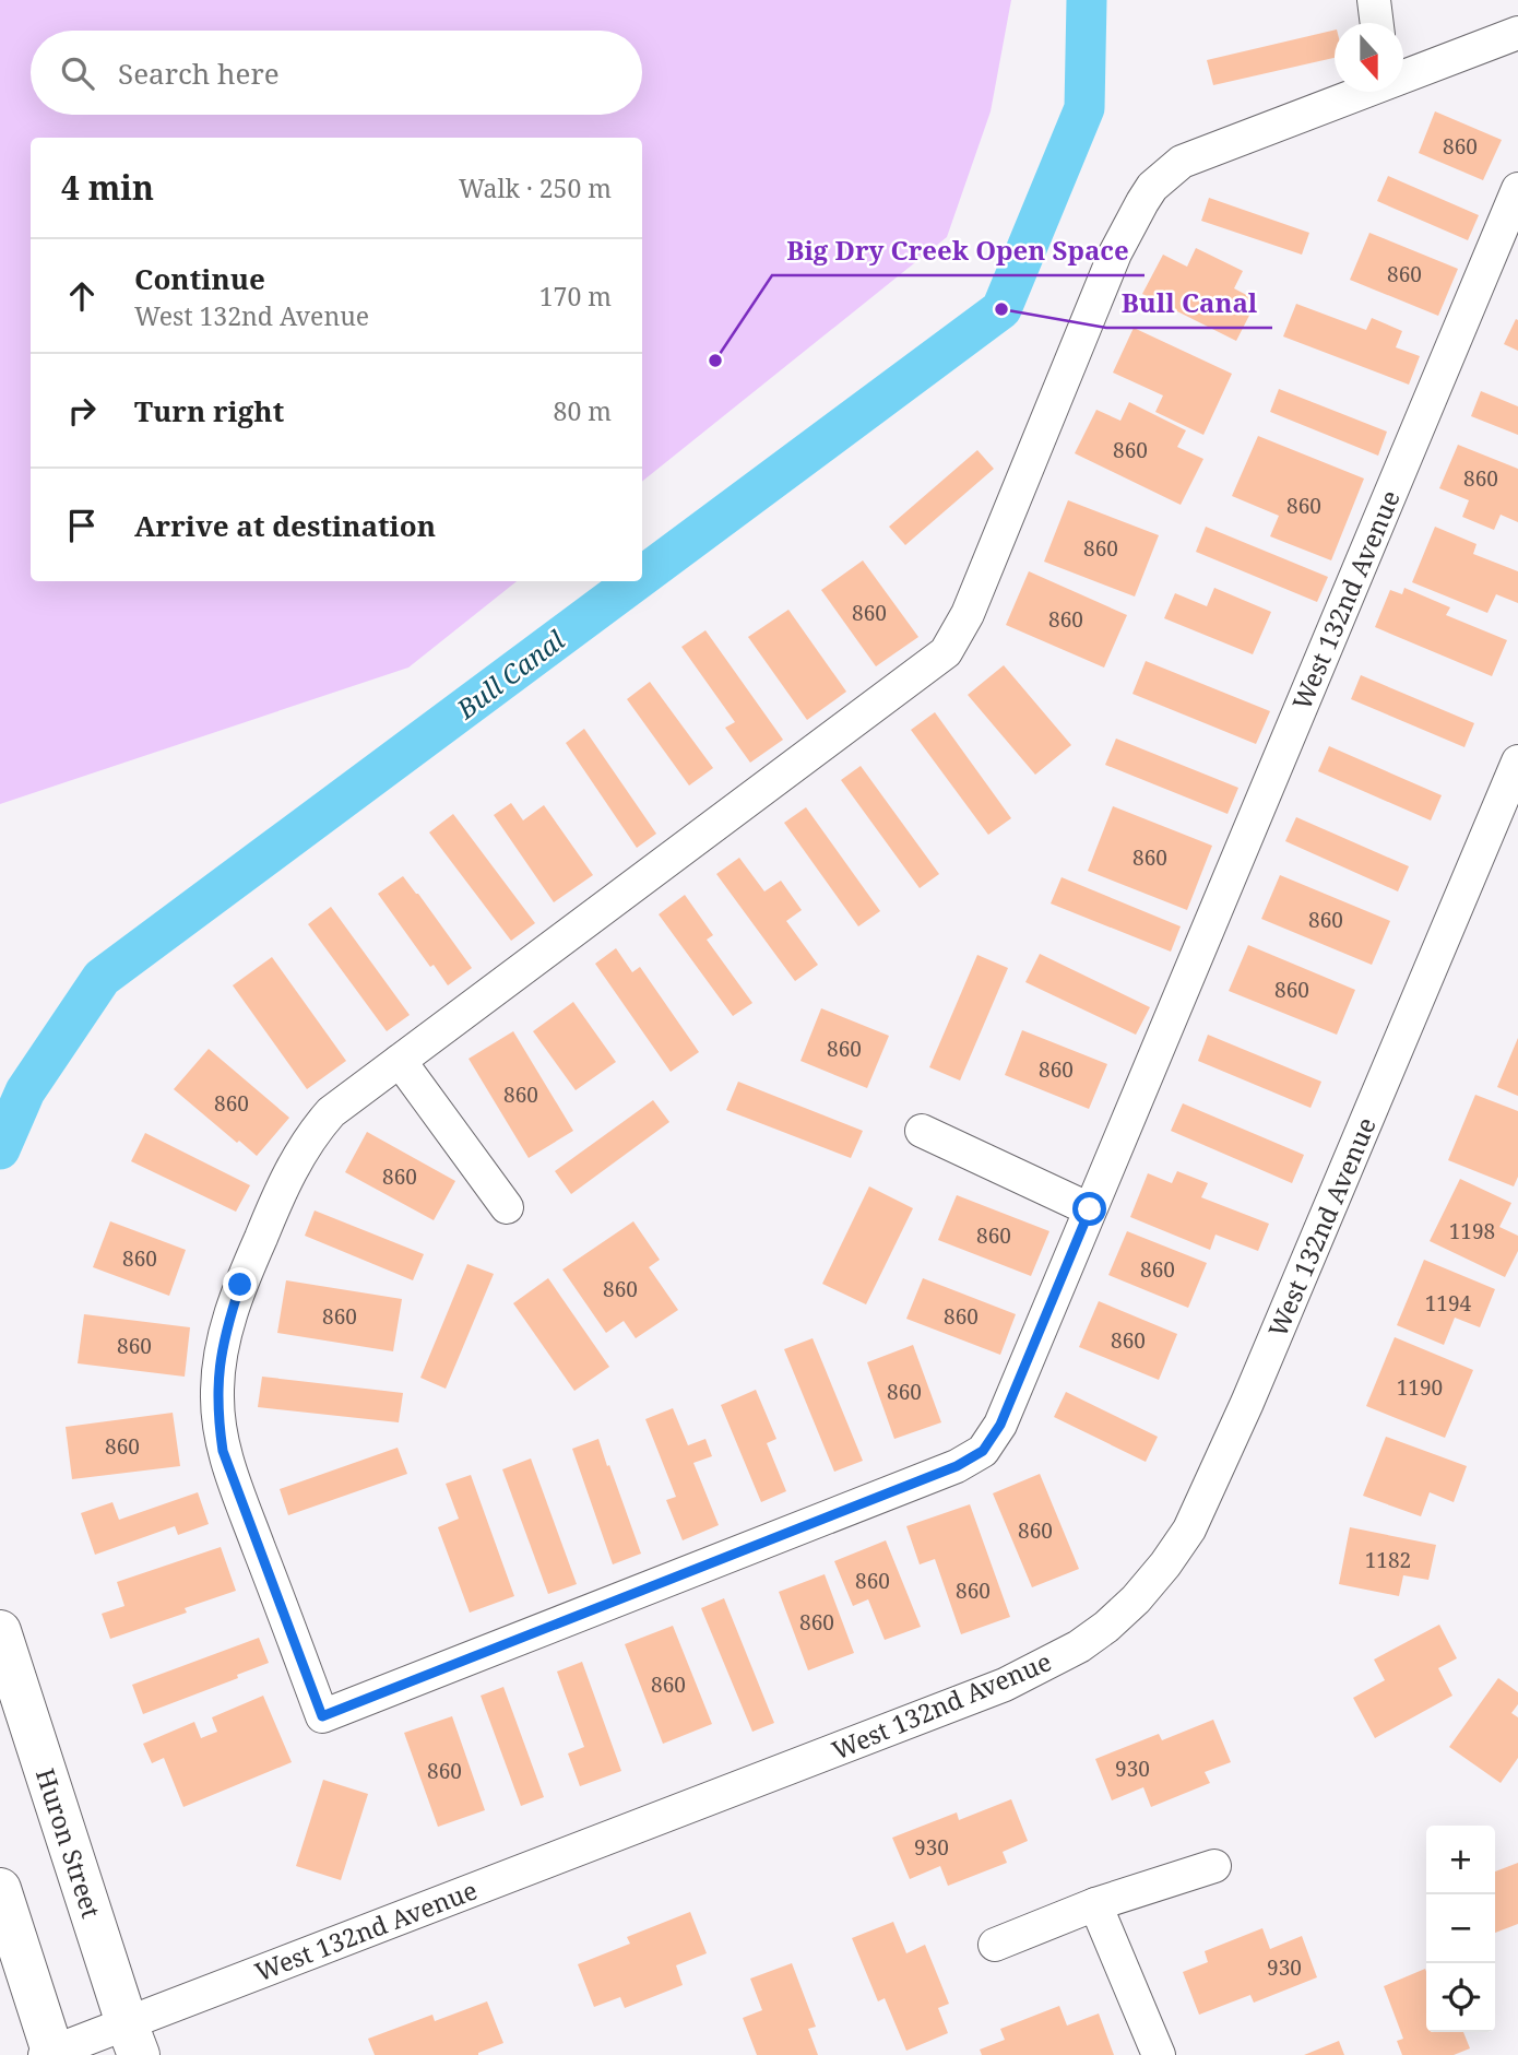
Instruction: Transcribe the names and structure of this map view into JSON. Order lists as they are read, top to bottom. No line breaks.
{"streets":{"main road":["Huron Street"],"street":["West 132nd Avenue"]},"crossings":[["West 132nd Avenue","Huron Street"]],"water":["Bull Canal"],"places":["Bull Canal","Big Dry Creek Open Space"],"house_numbers":["860","860","860","860","860","860","860","860","860","860","860","860","860","860","860","860","1198","860","860","860","860","1194","860","860","860","860","1190","860","860","860","1182","860","860","860","860","930","860","930","930"],"north":"bottom","page":{"search":"Search here","heading":["4 min","Walk · 250 m"],"list":[["Continue","West 132nd Avenue","170 m"],["Turn right","80 m"],"Arrive at destination"],"map_buttons":["+","−"]}}
